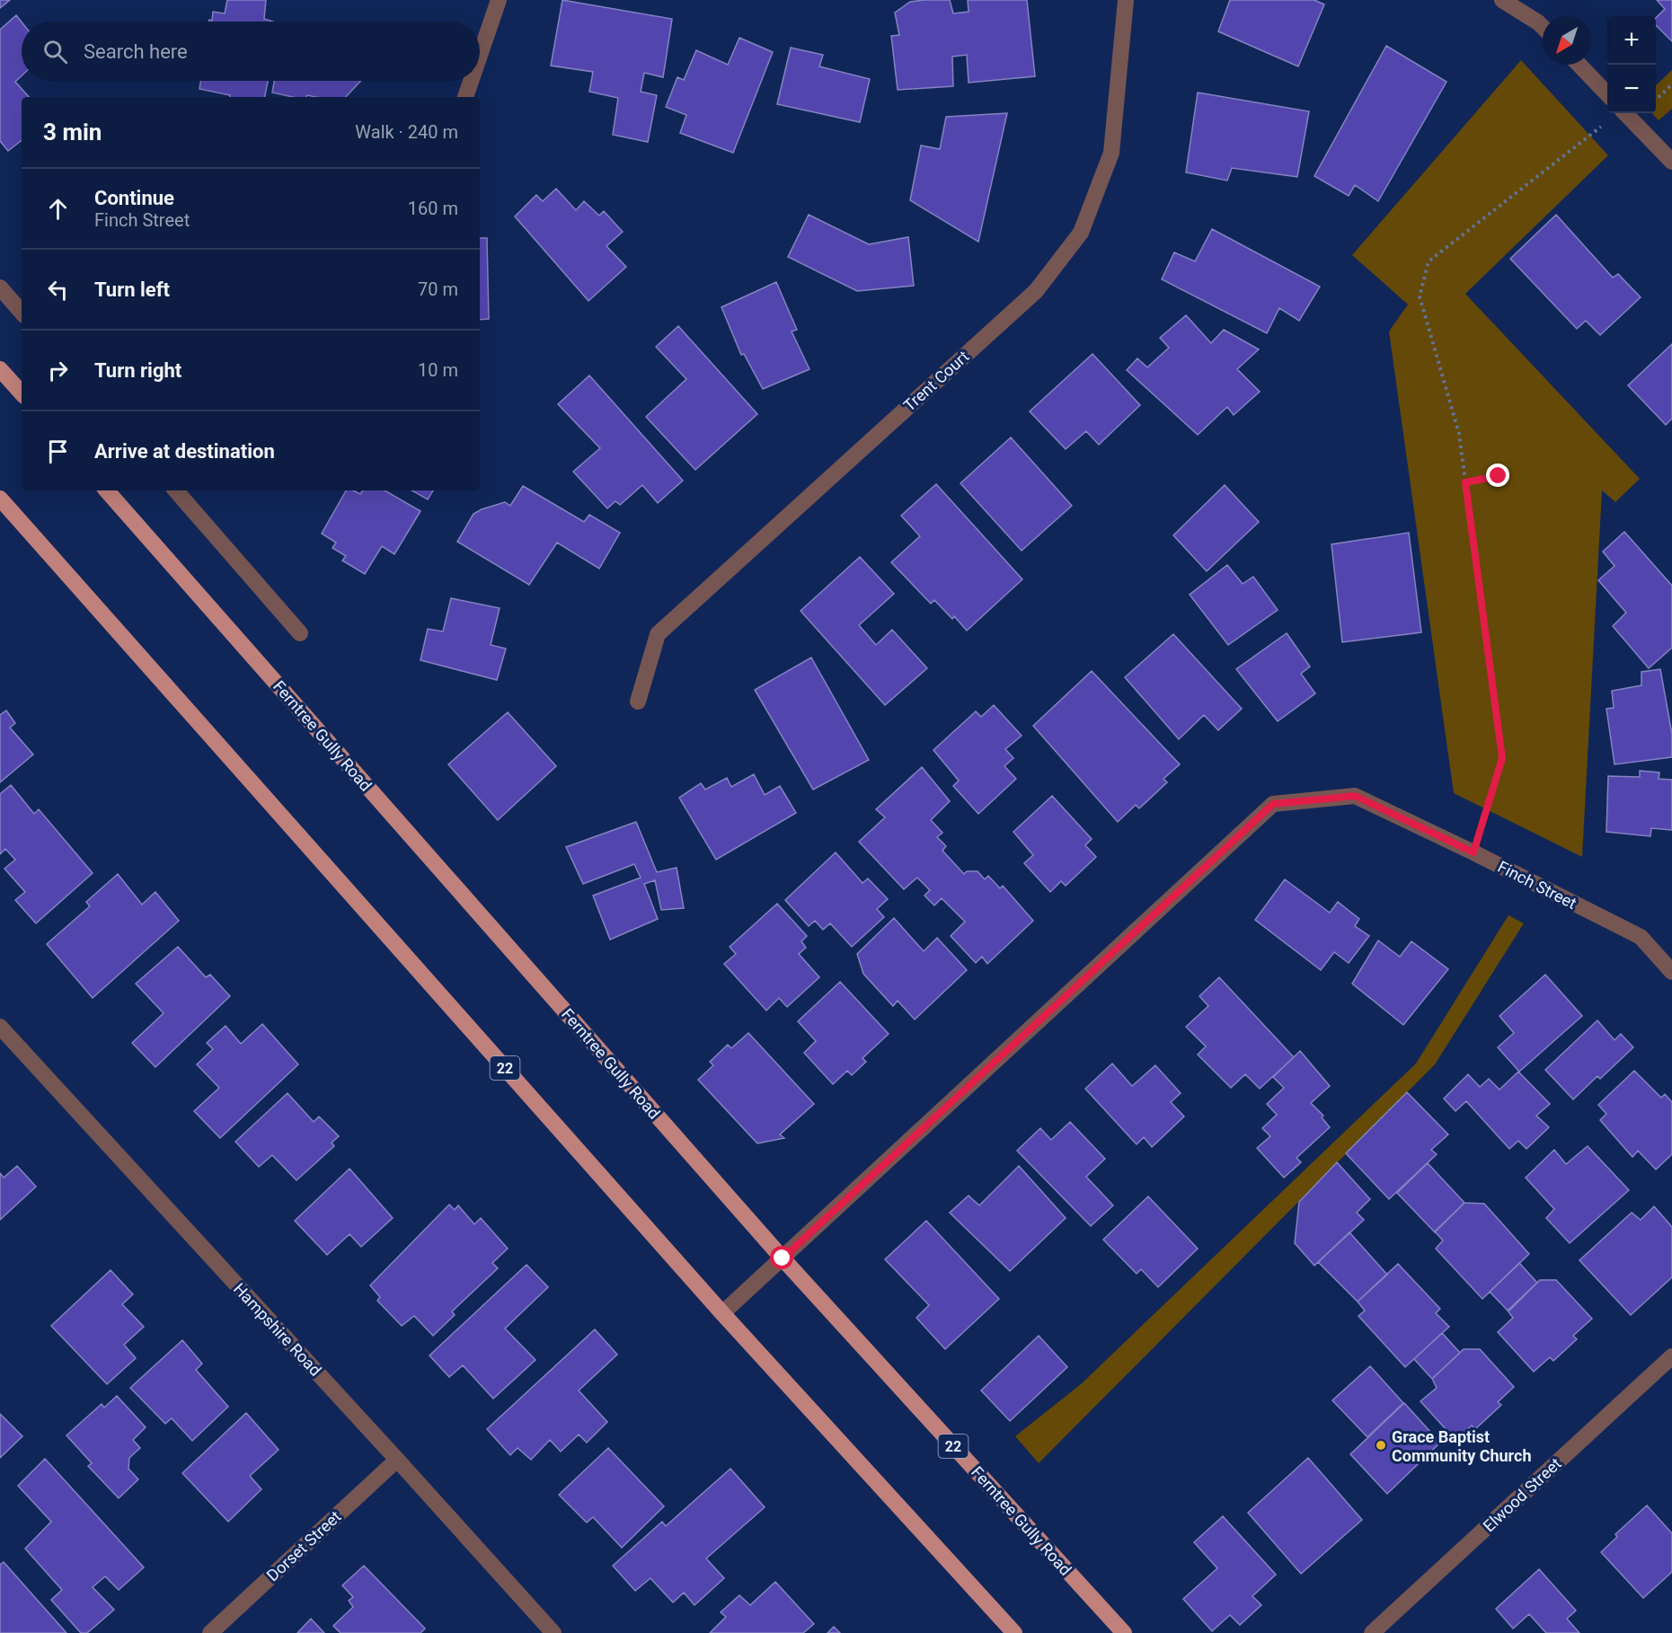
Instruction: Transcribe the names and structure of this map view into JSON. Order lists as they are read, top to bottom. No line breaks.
{"streets":{"main road":["Ferntree Gully Road","22"],"street":["Trent Court","Finch Street","Hampshire Road","Elwood Street","Dorset Street"]},"crossings":[["Ferntree Gully Road","Finch Street"],["Finch Street","22"],["Hampshire Road","Dorset Street"]],"places":["Grace Baptist Community Church"],"north":"bottom left","page":{"map_buttons":["+","−"],"search":"Search here","heading":["3 min","Walk · 240 m"],"list":[["Continue","Finch Street","160 m"],["Turn left","70 m"],["Turn right","10 m"],"Arrive at destination"]}}
